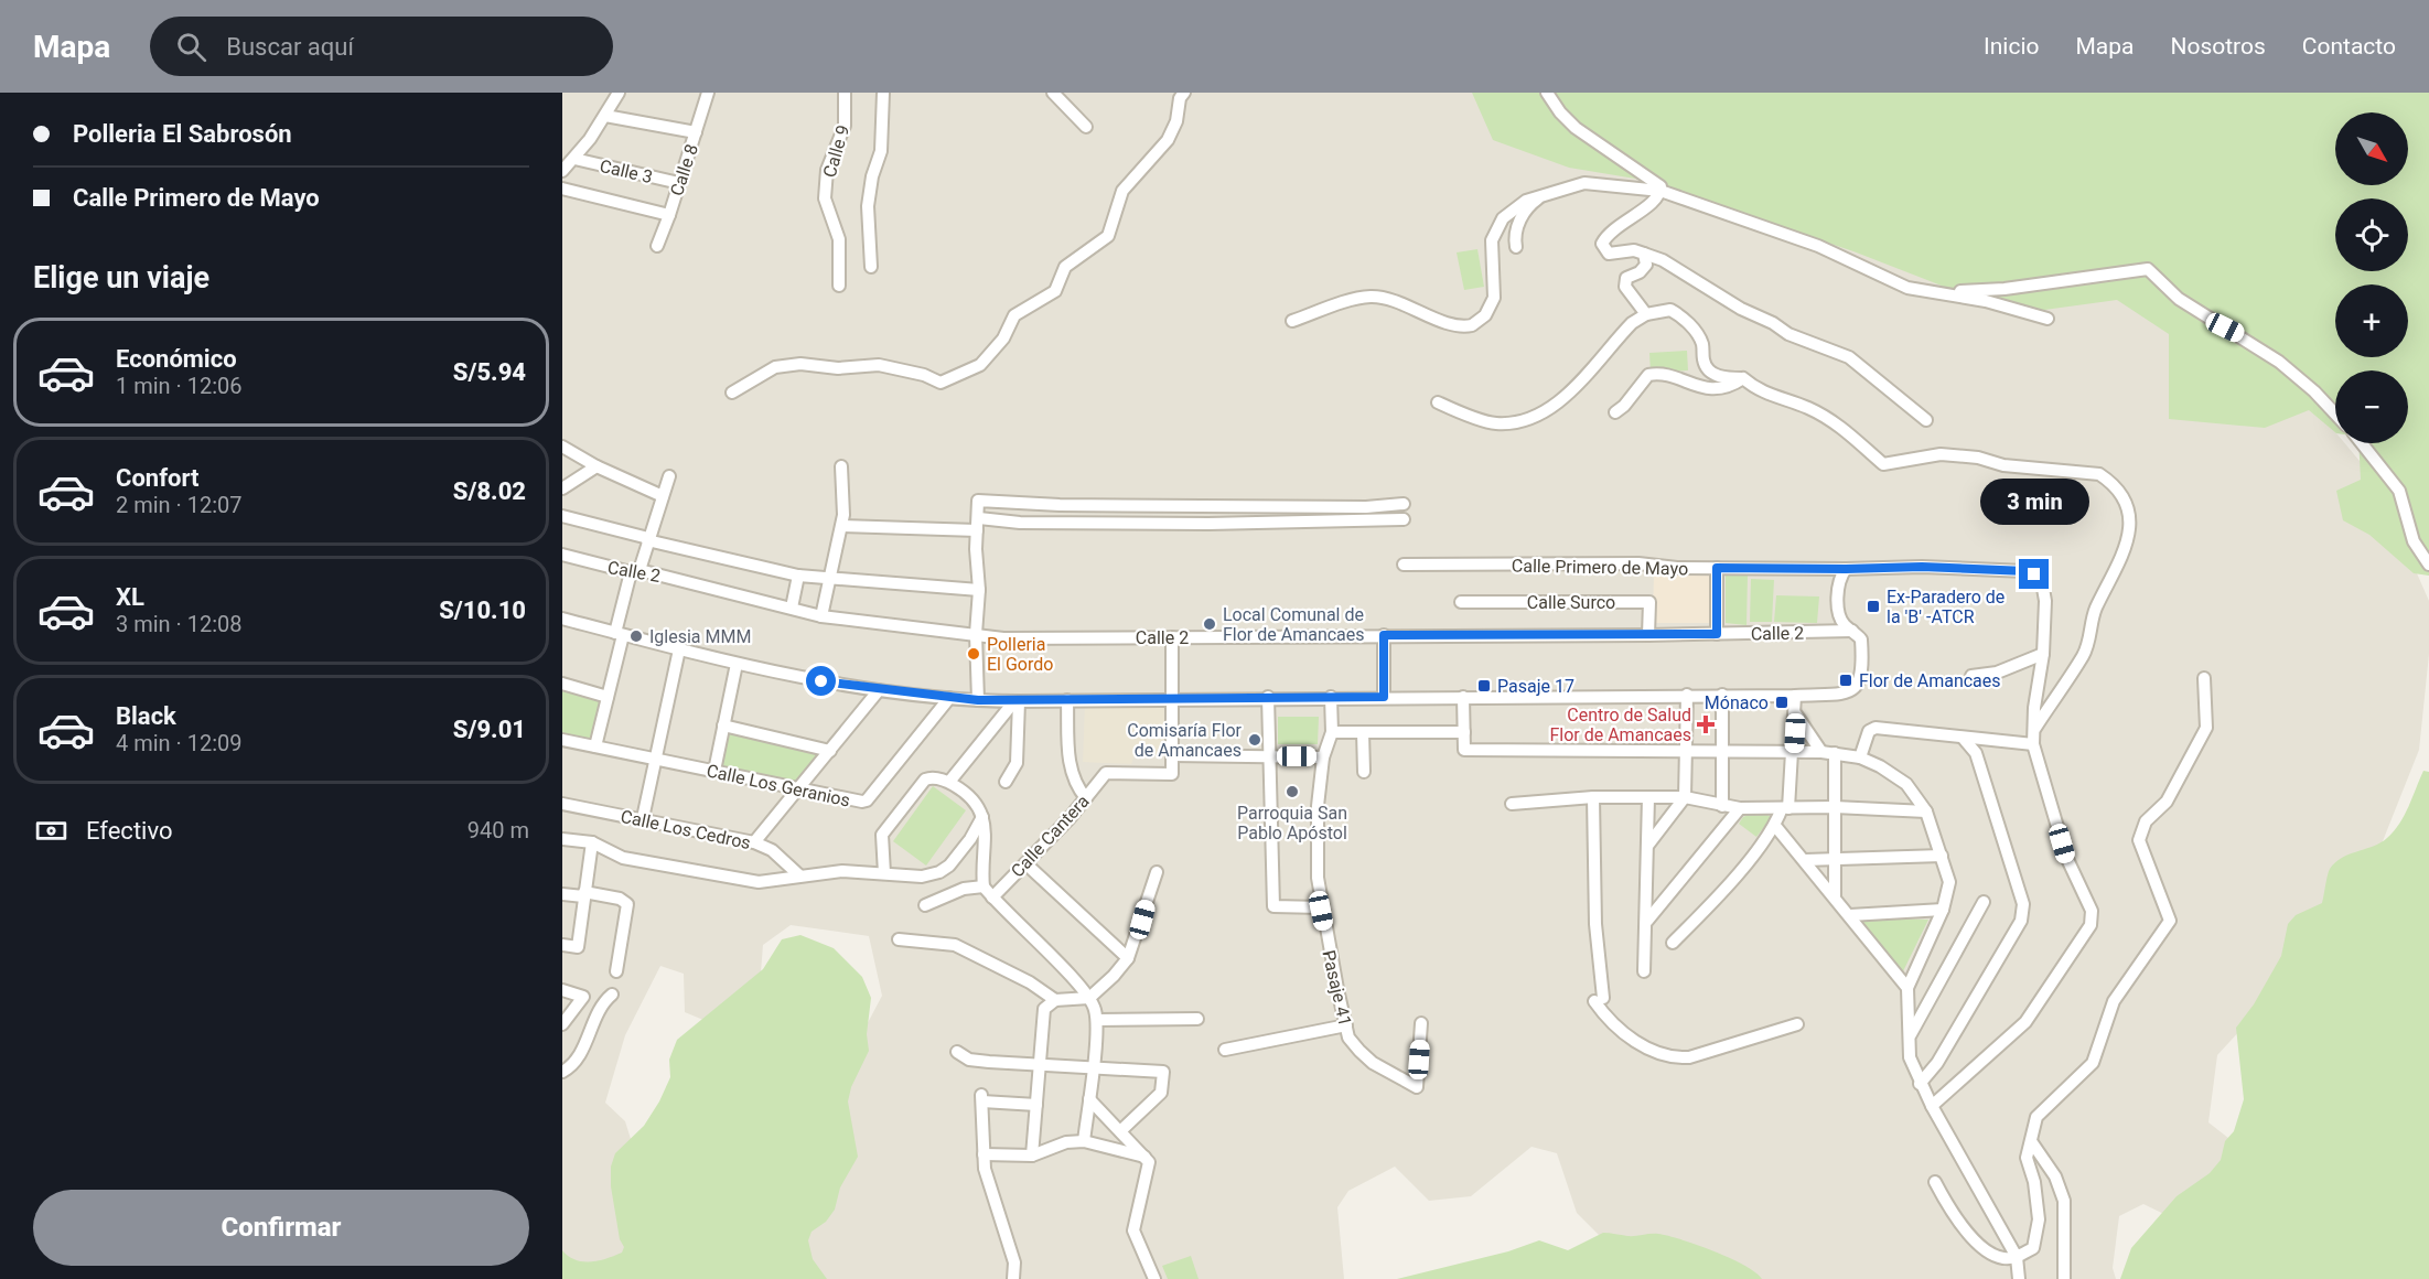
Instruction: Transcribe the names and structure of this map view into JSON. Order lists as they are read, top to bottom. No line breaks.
{"streets":{"street":["Calle 9","Calle 8","Calle 3","Calle Primero de Mayo","Calle 2","Calle Surco","Calle Los Geranios","Calle Los Cedros","Calle Cantera","Pasaje 41"]},"crossings":[["Calle 8","Calle 3"],["Calle 2","Calle Surco"]],"places":{"transit":["Ex-Paradero de la 'B' -ATCR","Flor de Amancaes","Pasaje 17","Mónaco"],"other":["Local Comunal de Flor de Amancaes","Iglesia MMM","Polleria El Gordo","Comisaría Flor de Amancaes","Parroquia San Pablo Apóstol"],"health":["Centro de Salud Flor de Amancaes"]},"north":"bottom right","page":{"header":"Mapa","search":"Buscar aquí","nav":["Inicio","Mapa","Nosotros","Contacto"],"banner":["Polleria El Sabrosón","Calle Primero de Mayo"],"map_buttons":["+","−"],"heading":"Elige un viaje","list":[{"name":"Económico","note":"1 min · 12:06","value":"S/5.94"},{"name":"Confort","note":"2 min · 12:07","value":"S/8.02"},{"name":"XL","note":"3 min · 12:08","value":"S/10.10"},{"name":"Black","note":"4 min · 12:09","value":"S/9.01"}],"bubble":"3 min","pay":["Efectivo","940 m"],"buttons":"Confirmar"}}
